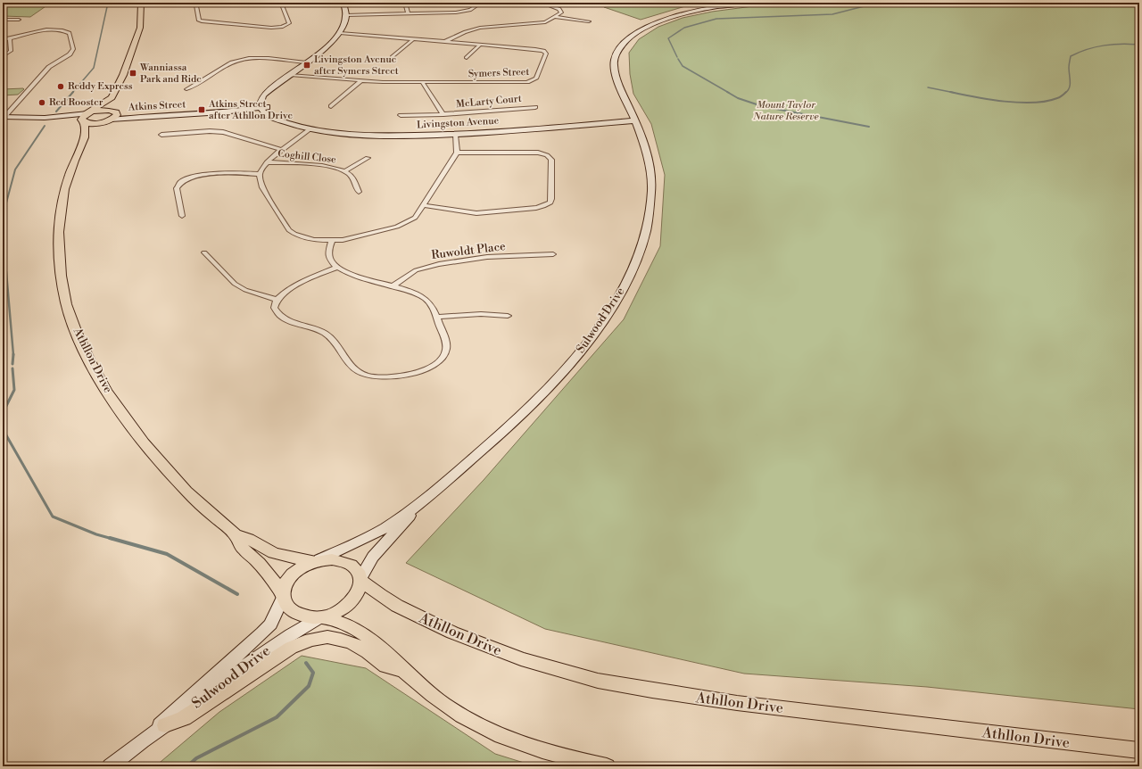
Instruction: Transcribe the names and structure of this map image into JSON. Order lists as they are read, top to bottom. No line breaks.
{"streets":{"main road":["Atkins Street","Livingston Avenue","Sulwood Drive","Athllon Drive"],"street":["Symers Street","McLarty Court","Coghill Close","Ruwoldt Place"]},"crossings":[["Symers Street","McLarty Court"],["Atkins Street","Livingston Avenue"],["Atkins Street","Athllon Drive"],["Livingston Avenue","Sulwood Drive"],["Sulwood Drive","Athllon Drive"]],"parks":["Mount Taylor Nature Reserve"],"places":{"transit":["Livingston Avenue after Symers Street","Wanniassa Park and Ride","Atkins Street after Athllon Drive"],"other":["Reddy Express","Red Rooster"]}}
